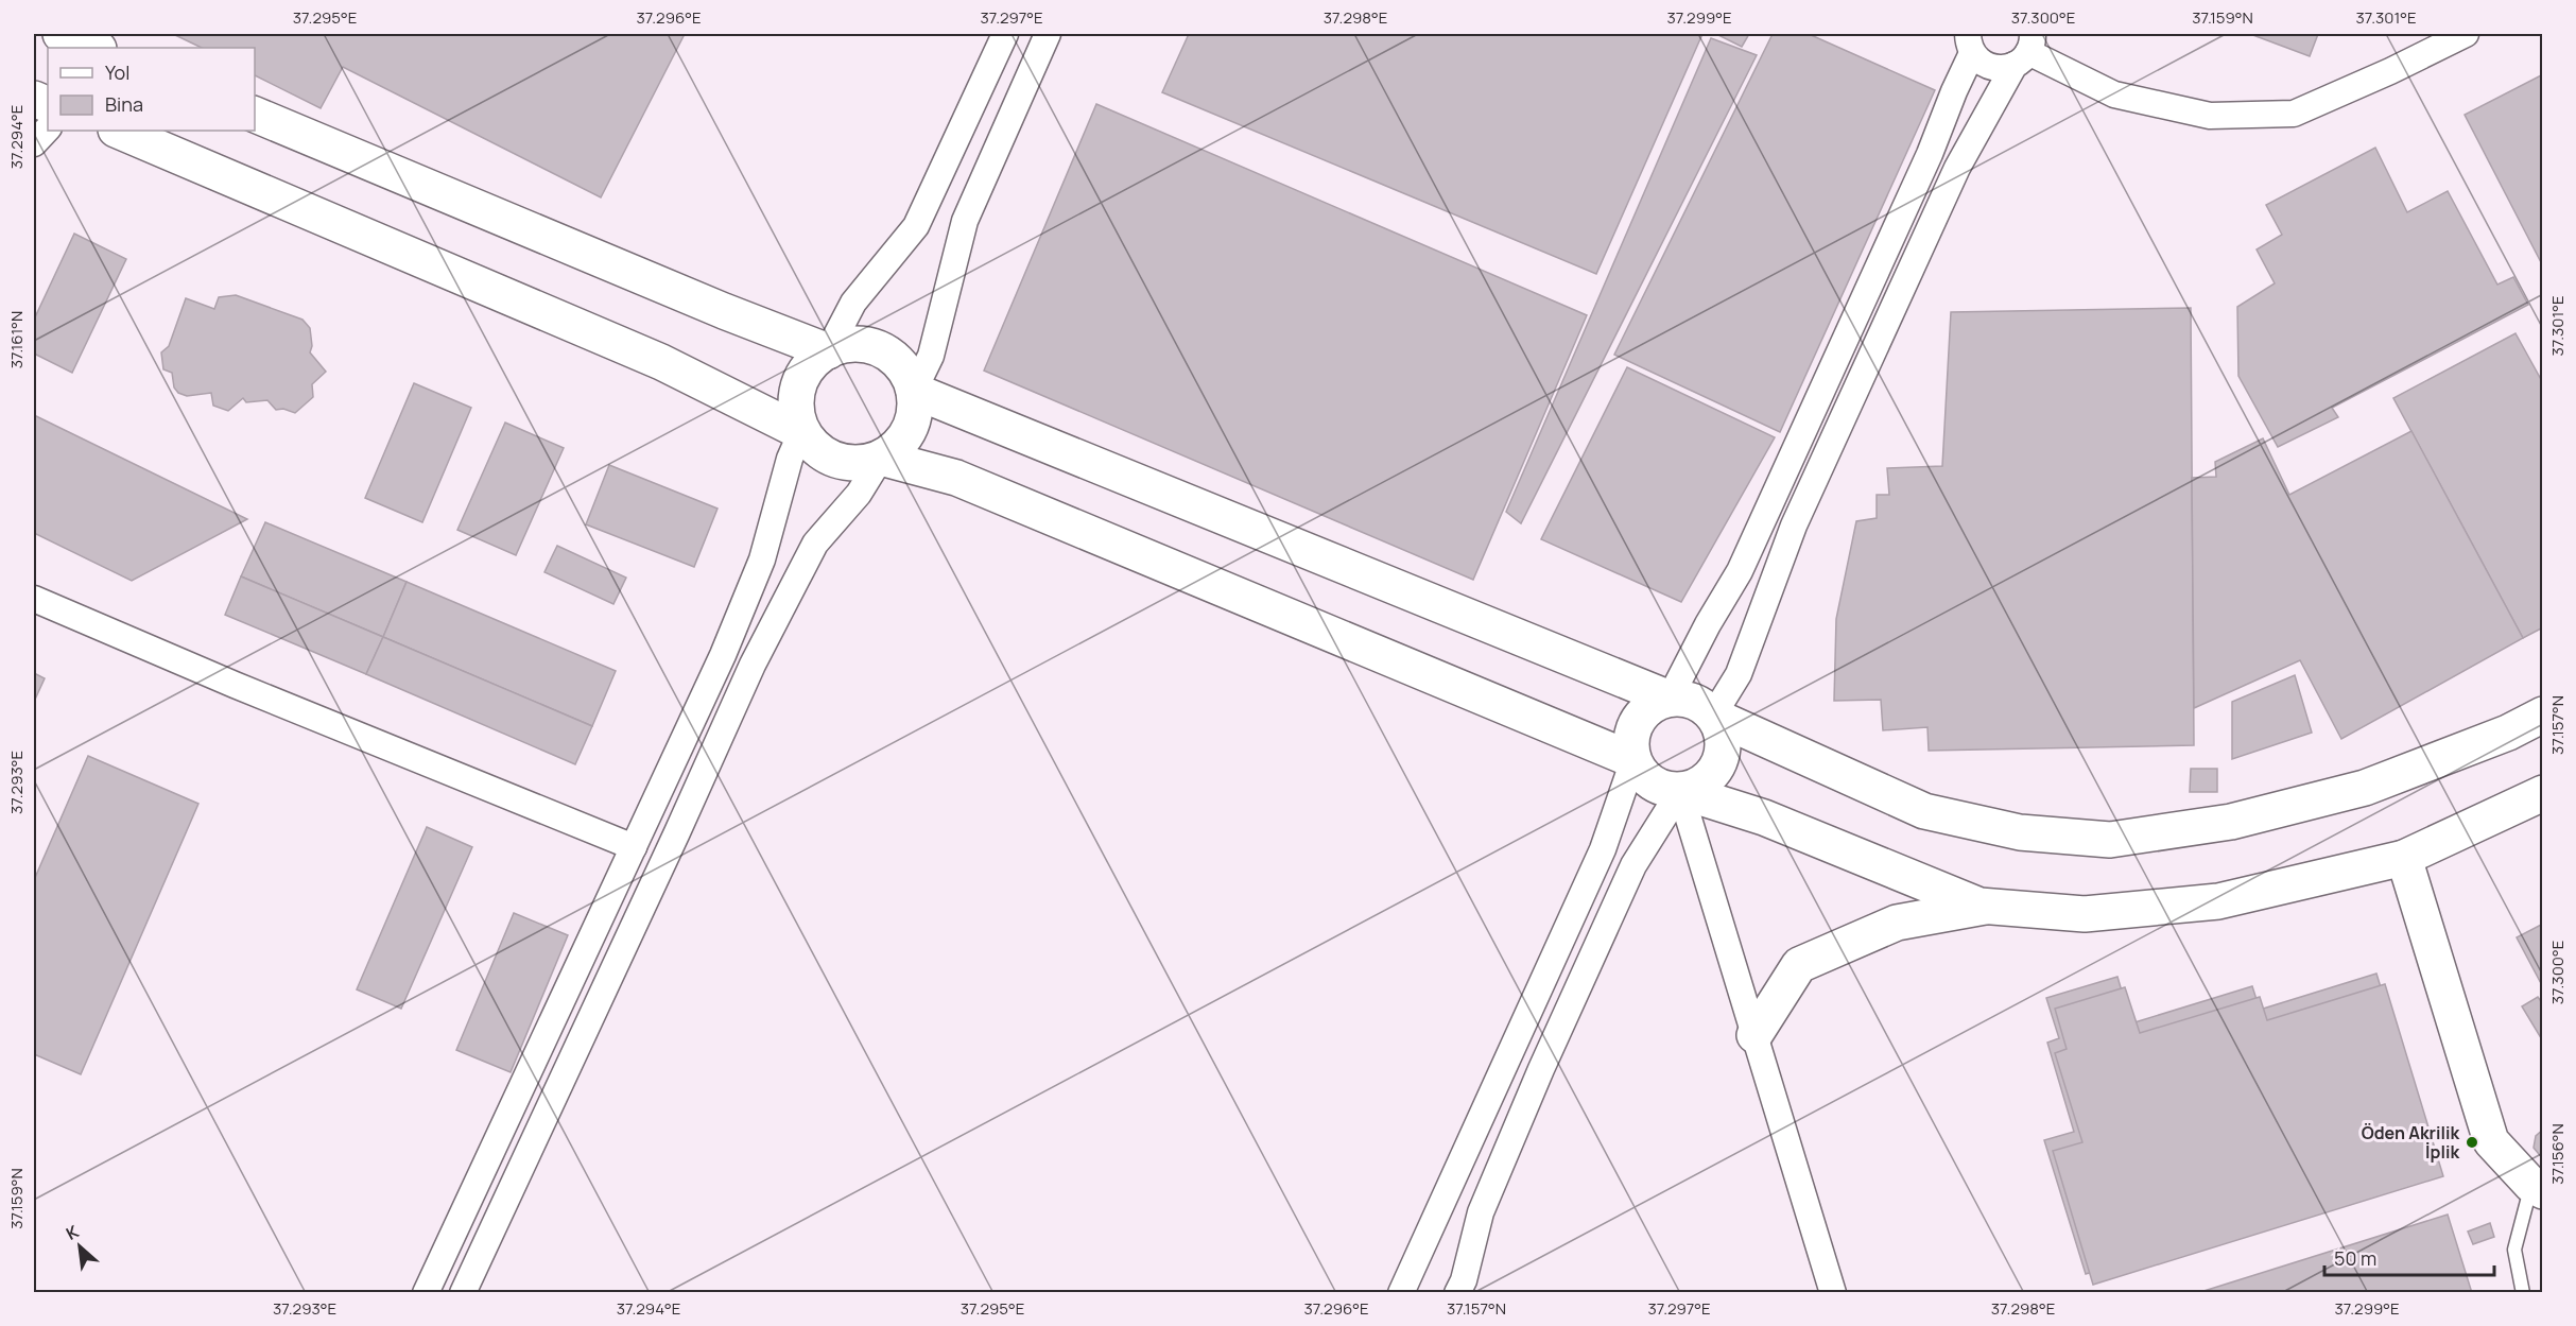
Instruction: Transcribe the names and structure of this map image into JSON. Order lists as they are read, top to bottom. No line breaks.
{"places":["Öden Akrilik İplik"],"legend":["Yol","Bina"],"scale_bar":"50 m","north":"top left","coordinates":["37.295°E","37.296°E","37.297°E","37.298°E","37.299°E","37.300°E","37.159°N","37.301°E","37.294°E","37.161°N","37.157°N","37.293°E","37.156°N"]}
